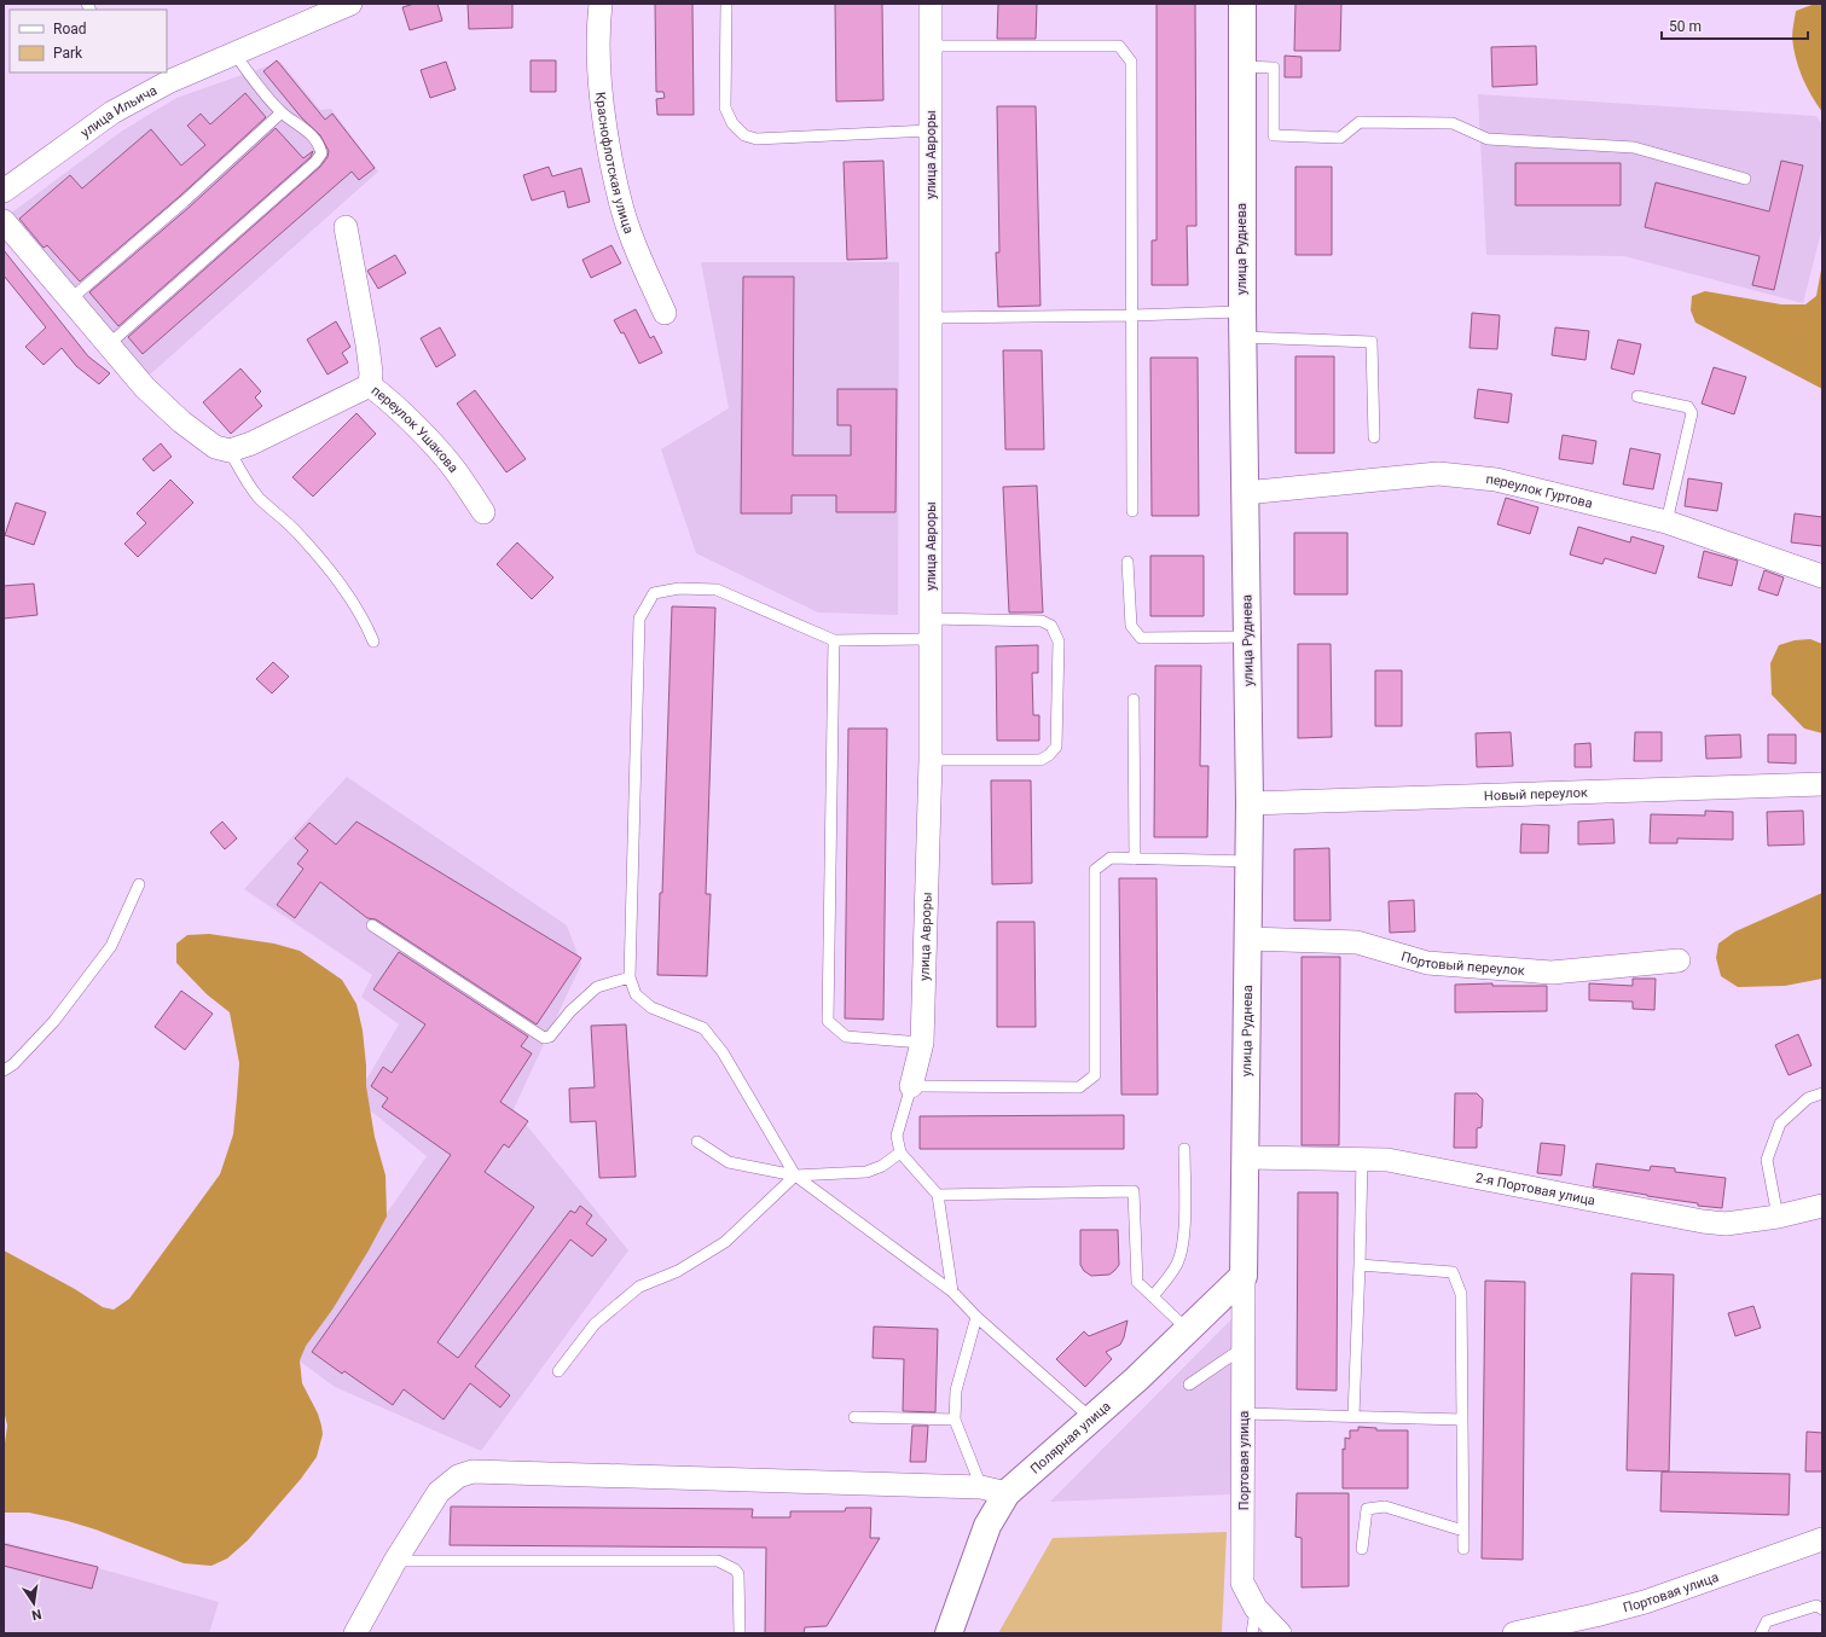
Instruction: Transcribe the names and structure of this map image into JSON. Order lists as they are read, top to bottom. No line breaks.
{"streets":{"main road":["улица Руднева","Полярная улица"],"street":["улица Ильича","улица Авроры","Краснофлотская улица","переулок Ушакова","переулок Гуртова","Новый переулок","Портовый переулок","2-я Портовая улица","Портовая улица"]},"crossings":[["улица Руднева","переулок Гуртова"],["улица Руднева","Новый переулок"],["улица Руднева","Портовый переулок"],["улица Руднева","2-я Портовая улица"],["улица Руднева","Полярная улица"],["улица Руднева","Портовая улица"],["Полярная улица","Портовая улица"]],"legend":["Road","Park"],"scale_bar":"50 m","north":"bottom"}
